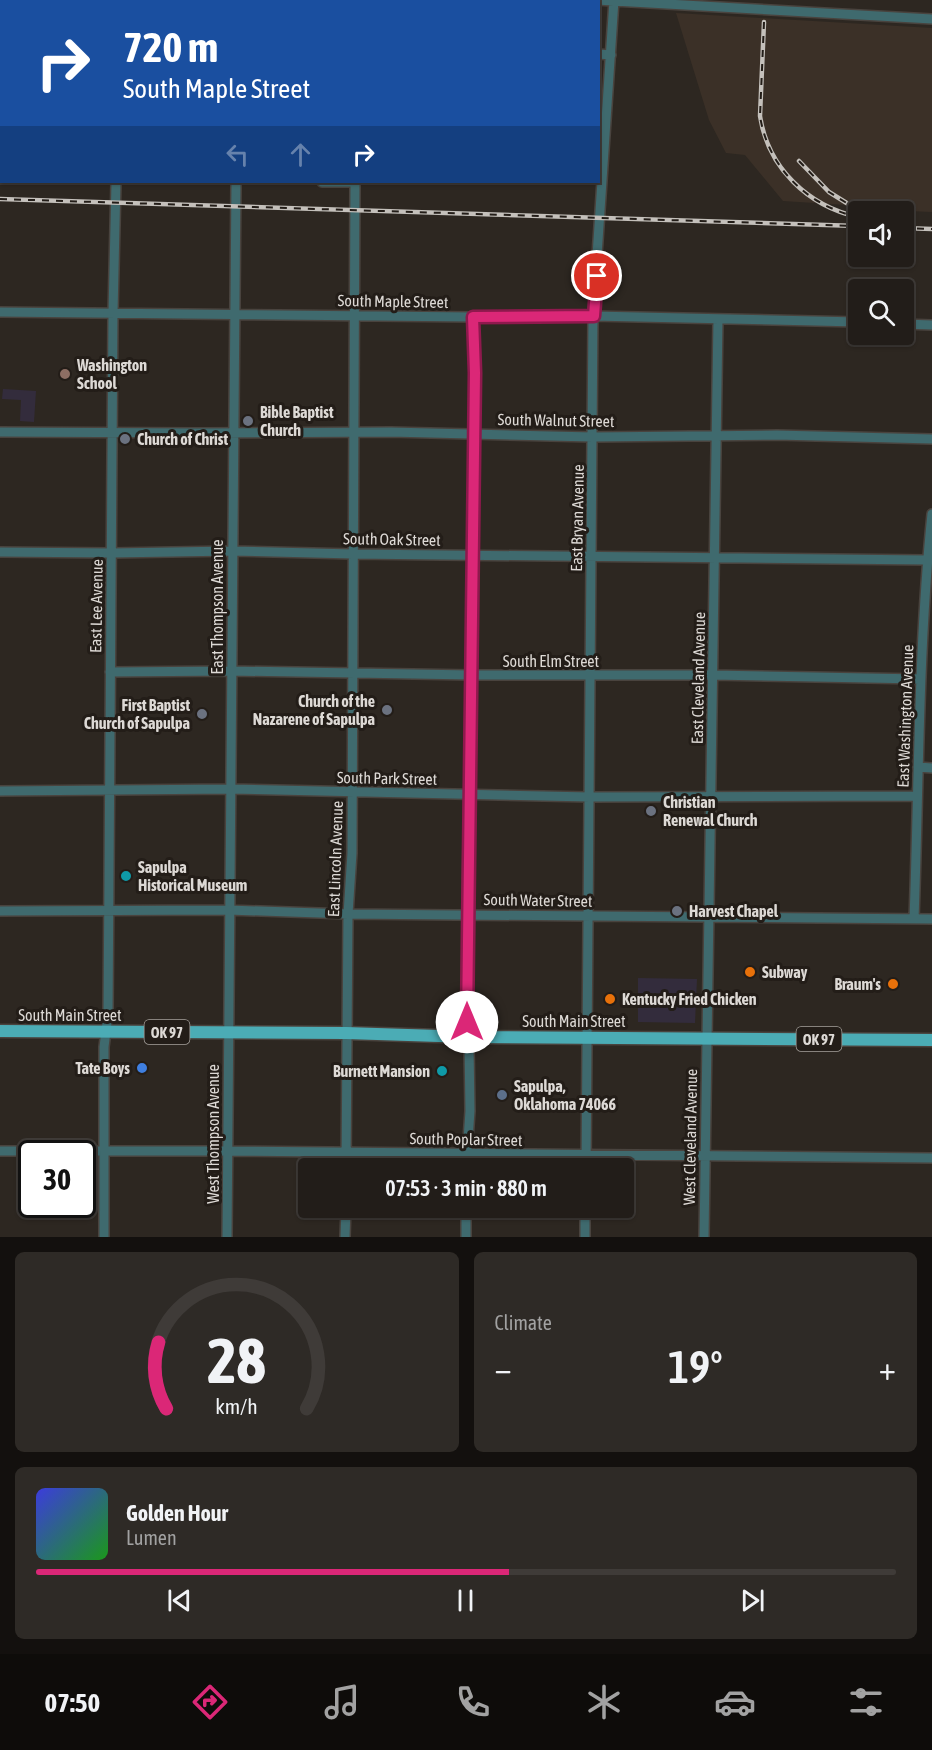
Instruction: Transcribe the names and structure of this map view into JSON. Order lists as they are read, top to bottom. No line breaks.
{"streets":{"main road":["South Main Street","OK 97"],"street":["South Maple Street","South Walnut Street","East Bryan Avenue","South Oak Street","East Lee Avenue","East Thompson Avenue","South Elm Street","East Cleveland Avenue","East Washington Avenue","South Park Street","East Lincoln Avenue","South Water Street","West Thompson Avenue","West Cleveland Avenue","South Poplar Street"]},"crossings":[["South Maple Street","East Bryan Avenue"],["South Maple Street","East Lee Avenue"],["South Maple Street","East Thompson Avenue"],["South Maple Street","East Cleveland Avenue"],["South Maple Street","East Lincoln Avenue"],["South Walnut Street","East Bryan Avenue"],["South Walnut Street","East Lee Avenue"],["South Walnut Street","East Thompson Avenue"],["South Walnut Street","East Cleveland Avenue"],["South Walnut Street","East Lincoln Avenue"],["East Bryan Avenue","South Oak Street"],["East Bryan Avenue","South Elm Street"],["East Bryan Avenue","South Park Street"],["East Bryan Avenue","South Water Street"],["East Bryan Avenue","South Main Street"],["East Bryan Avenue","South Poplar Street"],["South Oak Street","East Lee Avenue"],["South Oak Street","East Thompson Avenue"],["South Oak Street","East Cleveland Avenue"],["South Oak Street","East Washington Avenue"],["South Oak Street","East Lincoln Avenue"],["East Lee Avenue","South Elm Street"],["East Lee Avenue","South Park Street"],["East Lee Avenue","South Water Street"],["East Lee Avenue","South Main Street"],["East Lee Avenue","South Poplar Street"],["East Thompson Avenue","South Elm Street"],["East Thompson Avenue","South Park Street"],["East Thompson Avenue","South Water Street"],["East Thompson Avenue","South Main Street"],["East Thompson Avenue","West Thompson Avenue"],["South Elm Street","East Cleveland Avenue"],["South Elm Street","East Washington Avenue"],["South Elm Street","East Lincoln Avenue"],["East Cleveland Avenue","South Park Street"],["East Cleveland Avenue","South Water Street"],["East Cleveland Avenue","South Main Street"],["East Cleveland Avenue","West Cleveland Avenue"],["East Washington Avenue","South Park Street"],["East Washington Avenue","South Water Street"],["South Park Street","East Lincoln Avenue"],["East Lincoln Avenue","South Water Street"],["East Lincoln Avenue","South Main Street"],["East Lincoln Avenue","South Poplar Street"],["South Main Street","West Thompson Avenue"],["South Main Street","West Cleveland Avenue"],["West Thompson Avenue","South Poplar Street"],["West Cleveland Avenue","South Poplar Street"]],"places":["Washington School","Bible Baptist Church","Church of Christ","Church of the Nazarene of Sapulpa","First Baptist Church of Sapulpa","Christian Renewal Church","Sapulpa Historical Museum","Harvest Chapel","Subway","Braum's","Kentucky Fried Chicken","Tate Boys","Burnett Mansion","Sapulpa, Oklahoma 74066"],"page":{"turn":["720 m","South Maple Street"],"limit":"30","trip":"07:53 · 3 min · 880 m","tile":"Climate","heat":["−","19°","+"],"song":["Golden Hour","Lumen"],"tabs":"07:50","gauge":["28","km/h"]}}
